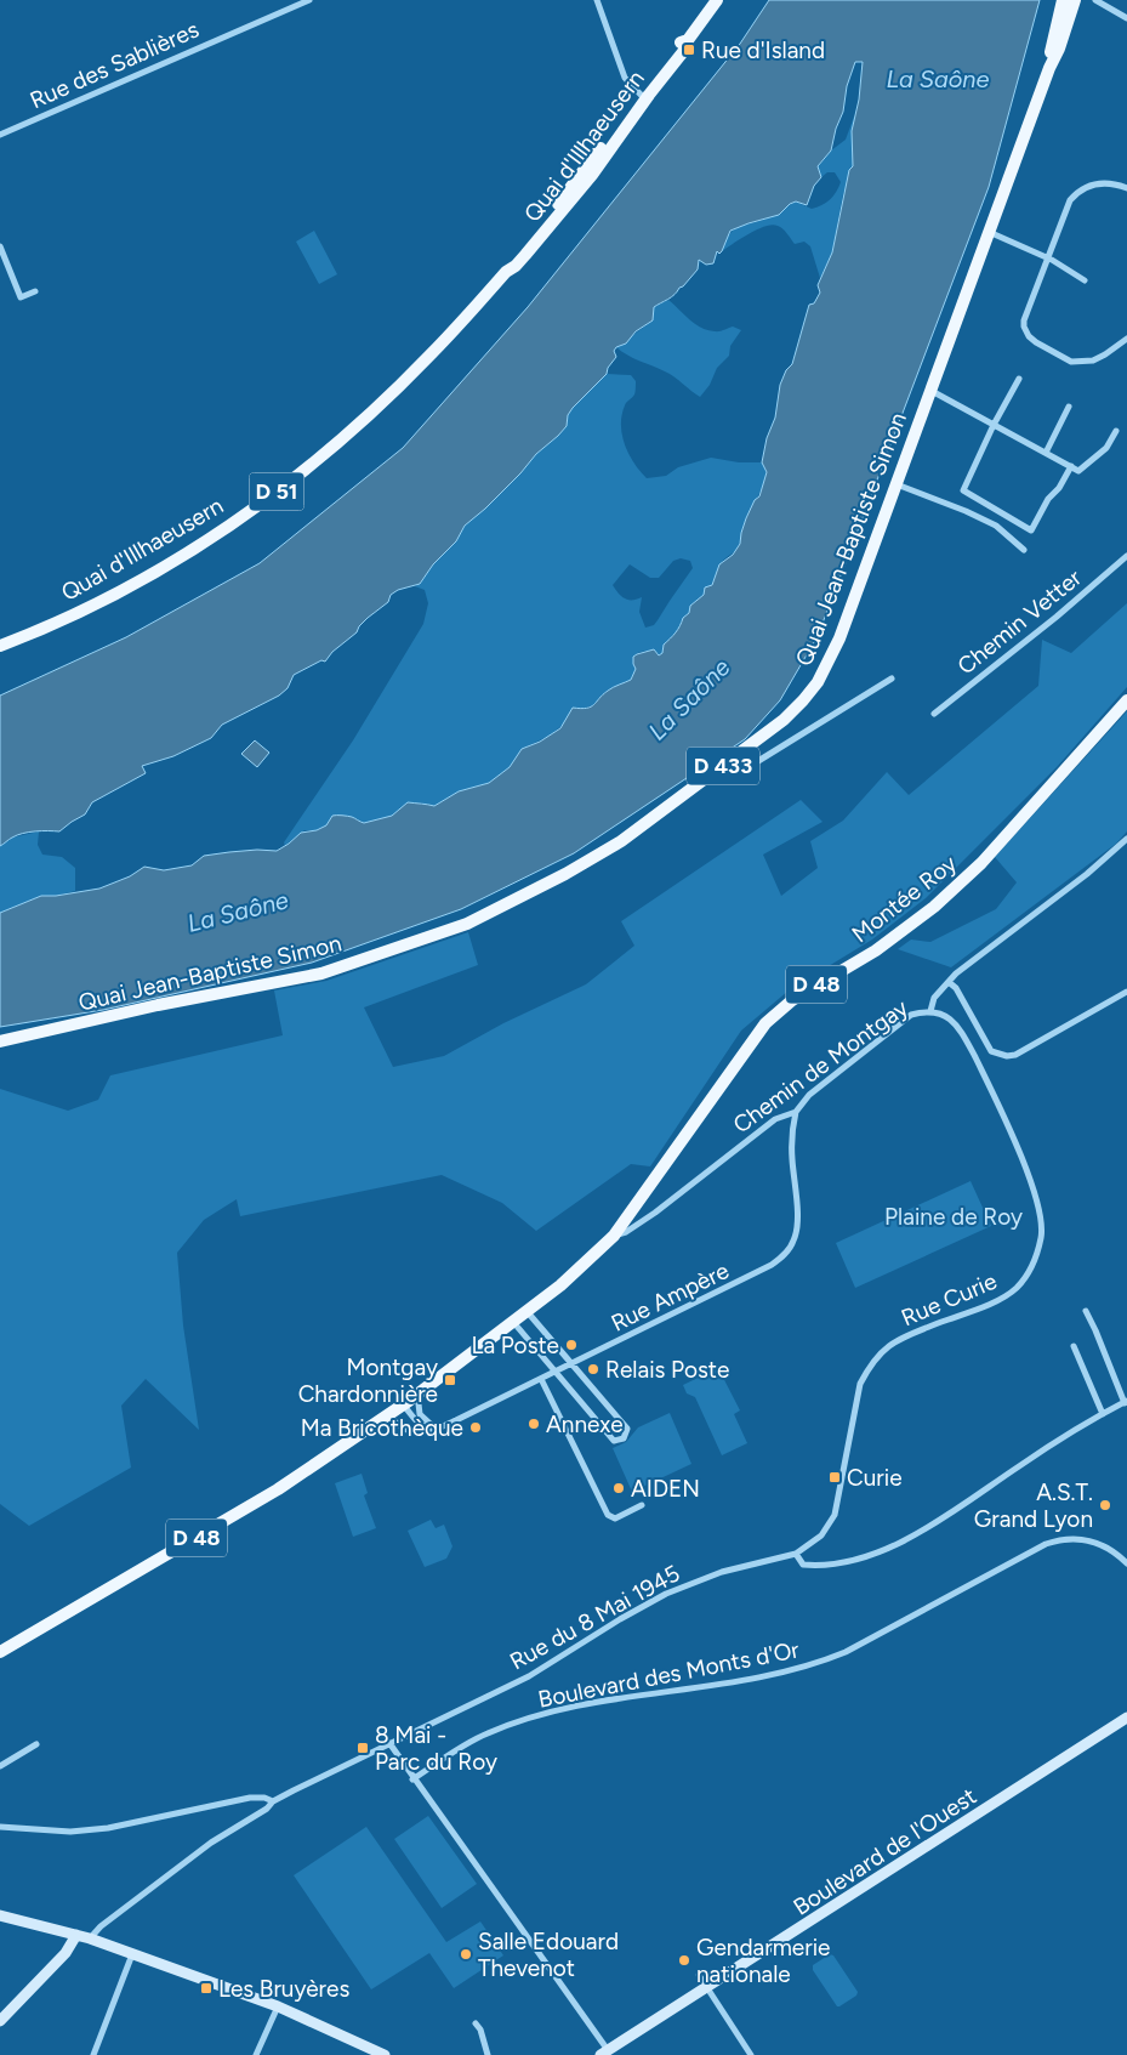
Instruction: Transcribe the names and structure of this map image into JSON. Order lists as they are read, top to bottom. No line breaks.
{"streets":{"main road":["Quai d'Illhaeusern","D 51","Quai Jean-Baptiste Simon","D 433","Montée Roy","D 48"],"street":["Rue des Sablières","Chemin Vetter","Chemin de Montgay","Rue Ampère","Rue Curie","Rue du 8 Mai 1945","Boulevard des Monts d'Or","Boulevard de l'Ouest"]},"crossings":[["Montée Roy","D 48"],["Montée Roy","Chemin de Montgay"],["D 48","Chemin de Montgay"],["D 48","Rue Ampère"],["Chemin de Montgay","Rue Ampère"],["Chemin de Montgay","Rue Curie"],["Rue Curie","Rue du 8 Mai 1945"]],"water":["La Saône"],"parks":["Plaine de Roy"],"places":{"transit":["Rue d'Island","Montgay Chardonnière","Curie","8 Mai - Parc du Roy","Les Bruyères"],"other":["La Poste","Relais Poste","Annexe","Ma Bricothèque","AIDEN","A.S.T. Grand Lyon","Salle Edouard Thevenot","Gendarmerie nationale"]}}
